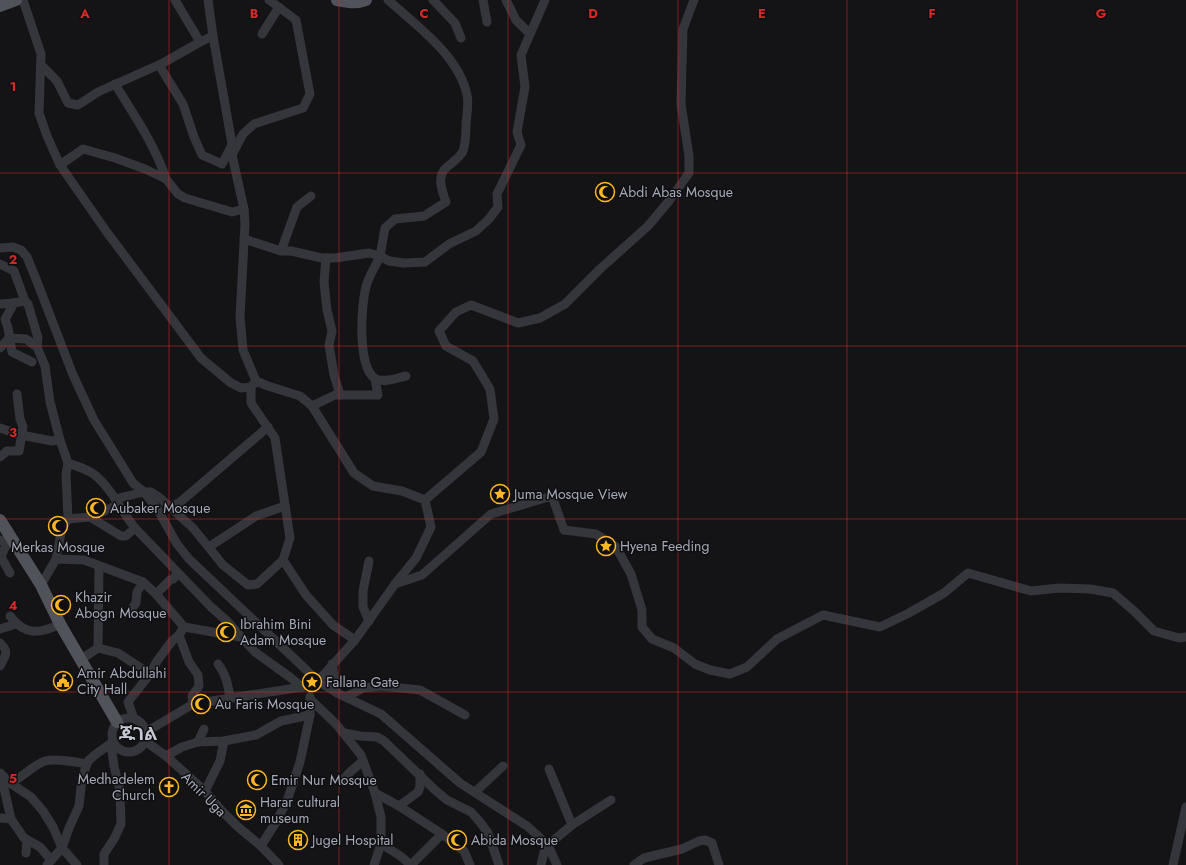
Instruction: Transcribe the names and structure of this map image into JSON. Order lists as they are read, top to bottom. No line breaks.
{"streets":{"street":["Amir Uga"]},"districts":["ጁገል"],"places":{"mosque":["Abdi Abas Mosque","Aubaker Mosque","Merkas Mosque","Khazir Abogn Mosque","Ibrahim Bini Adam Mosque","Au Faris Mosque","Emir Nur Mosque","Abida Mosque"],"place":["Juma Mosque View","Hyena Feeding","Fallana Gate"],"public building":["Amir Abdullahi City Hall"],"church":["Medhadelem Church"],"museum":["Harar cultural museum"],"building":["Jugel Hospital"]},"grid":{"columns":["A","B","C","D","E","F","G"],"rows":["1","2","3","4","5"]}}
